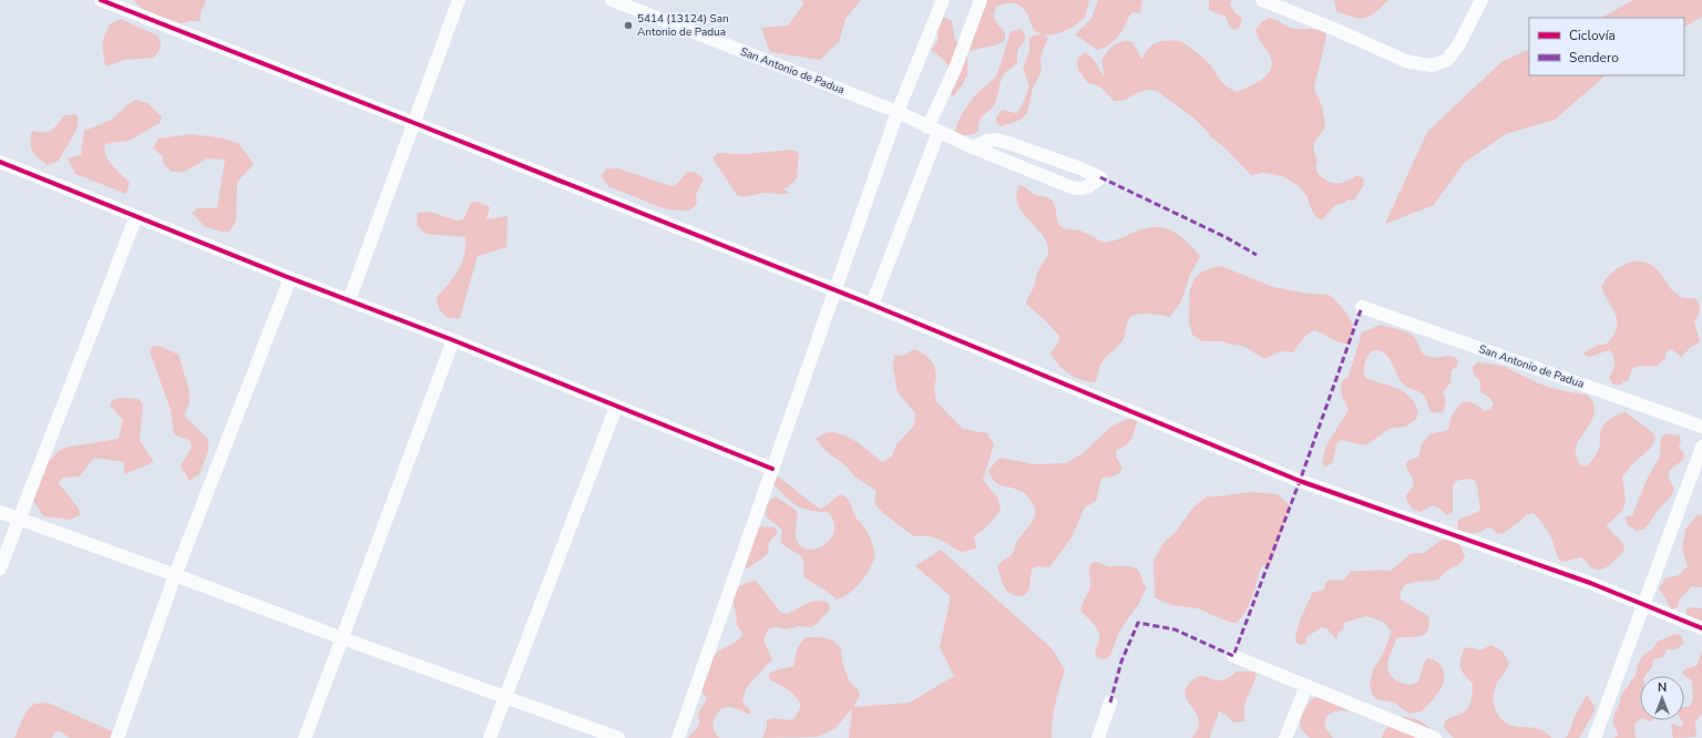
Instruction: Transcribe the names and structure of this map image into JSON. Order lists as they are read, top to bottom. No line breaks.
{"streets":{"street":["San Antonio de Padua"]},"places":["5414 (13124) San Antonio de Padua"],"legend":["Ciclovía","Sendero"],"north":"top"}
